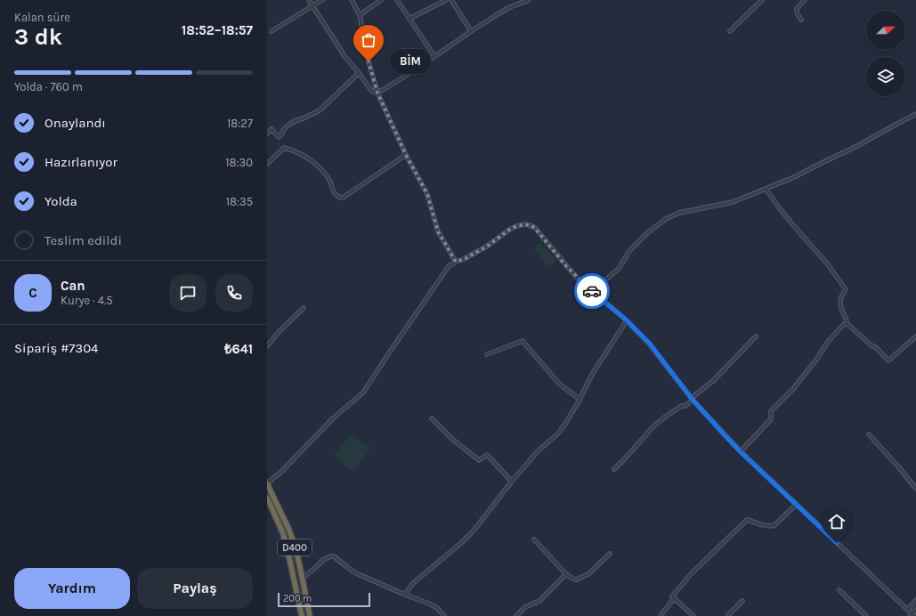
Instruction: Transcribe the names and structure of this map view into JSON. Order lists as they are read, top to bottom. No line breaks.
{"streets":{"highway":["D400"]},"places":["BİM"],"scale_bar":"200 m","north":"right","page":{"heading":["3 dk","Kalan süre","18:52–18:57"],"panel":["Can","Kurye · 4.5","Sipariş #7304","₺641"],"bubble":"BİM","bar":"Yolda · 760 m","list":[["Onaylandı","18:27"],["Hazırlanıyor","18:30"],["Yolda","18:35"],"Teslim edildi"],"round":"C","buttons":["Yardım","Paylaş"],"scale":"200 m"}}
